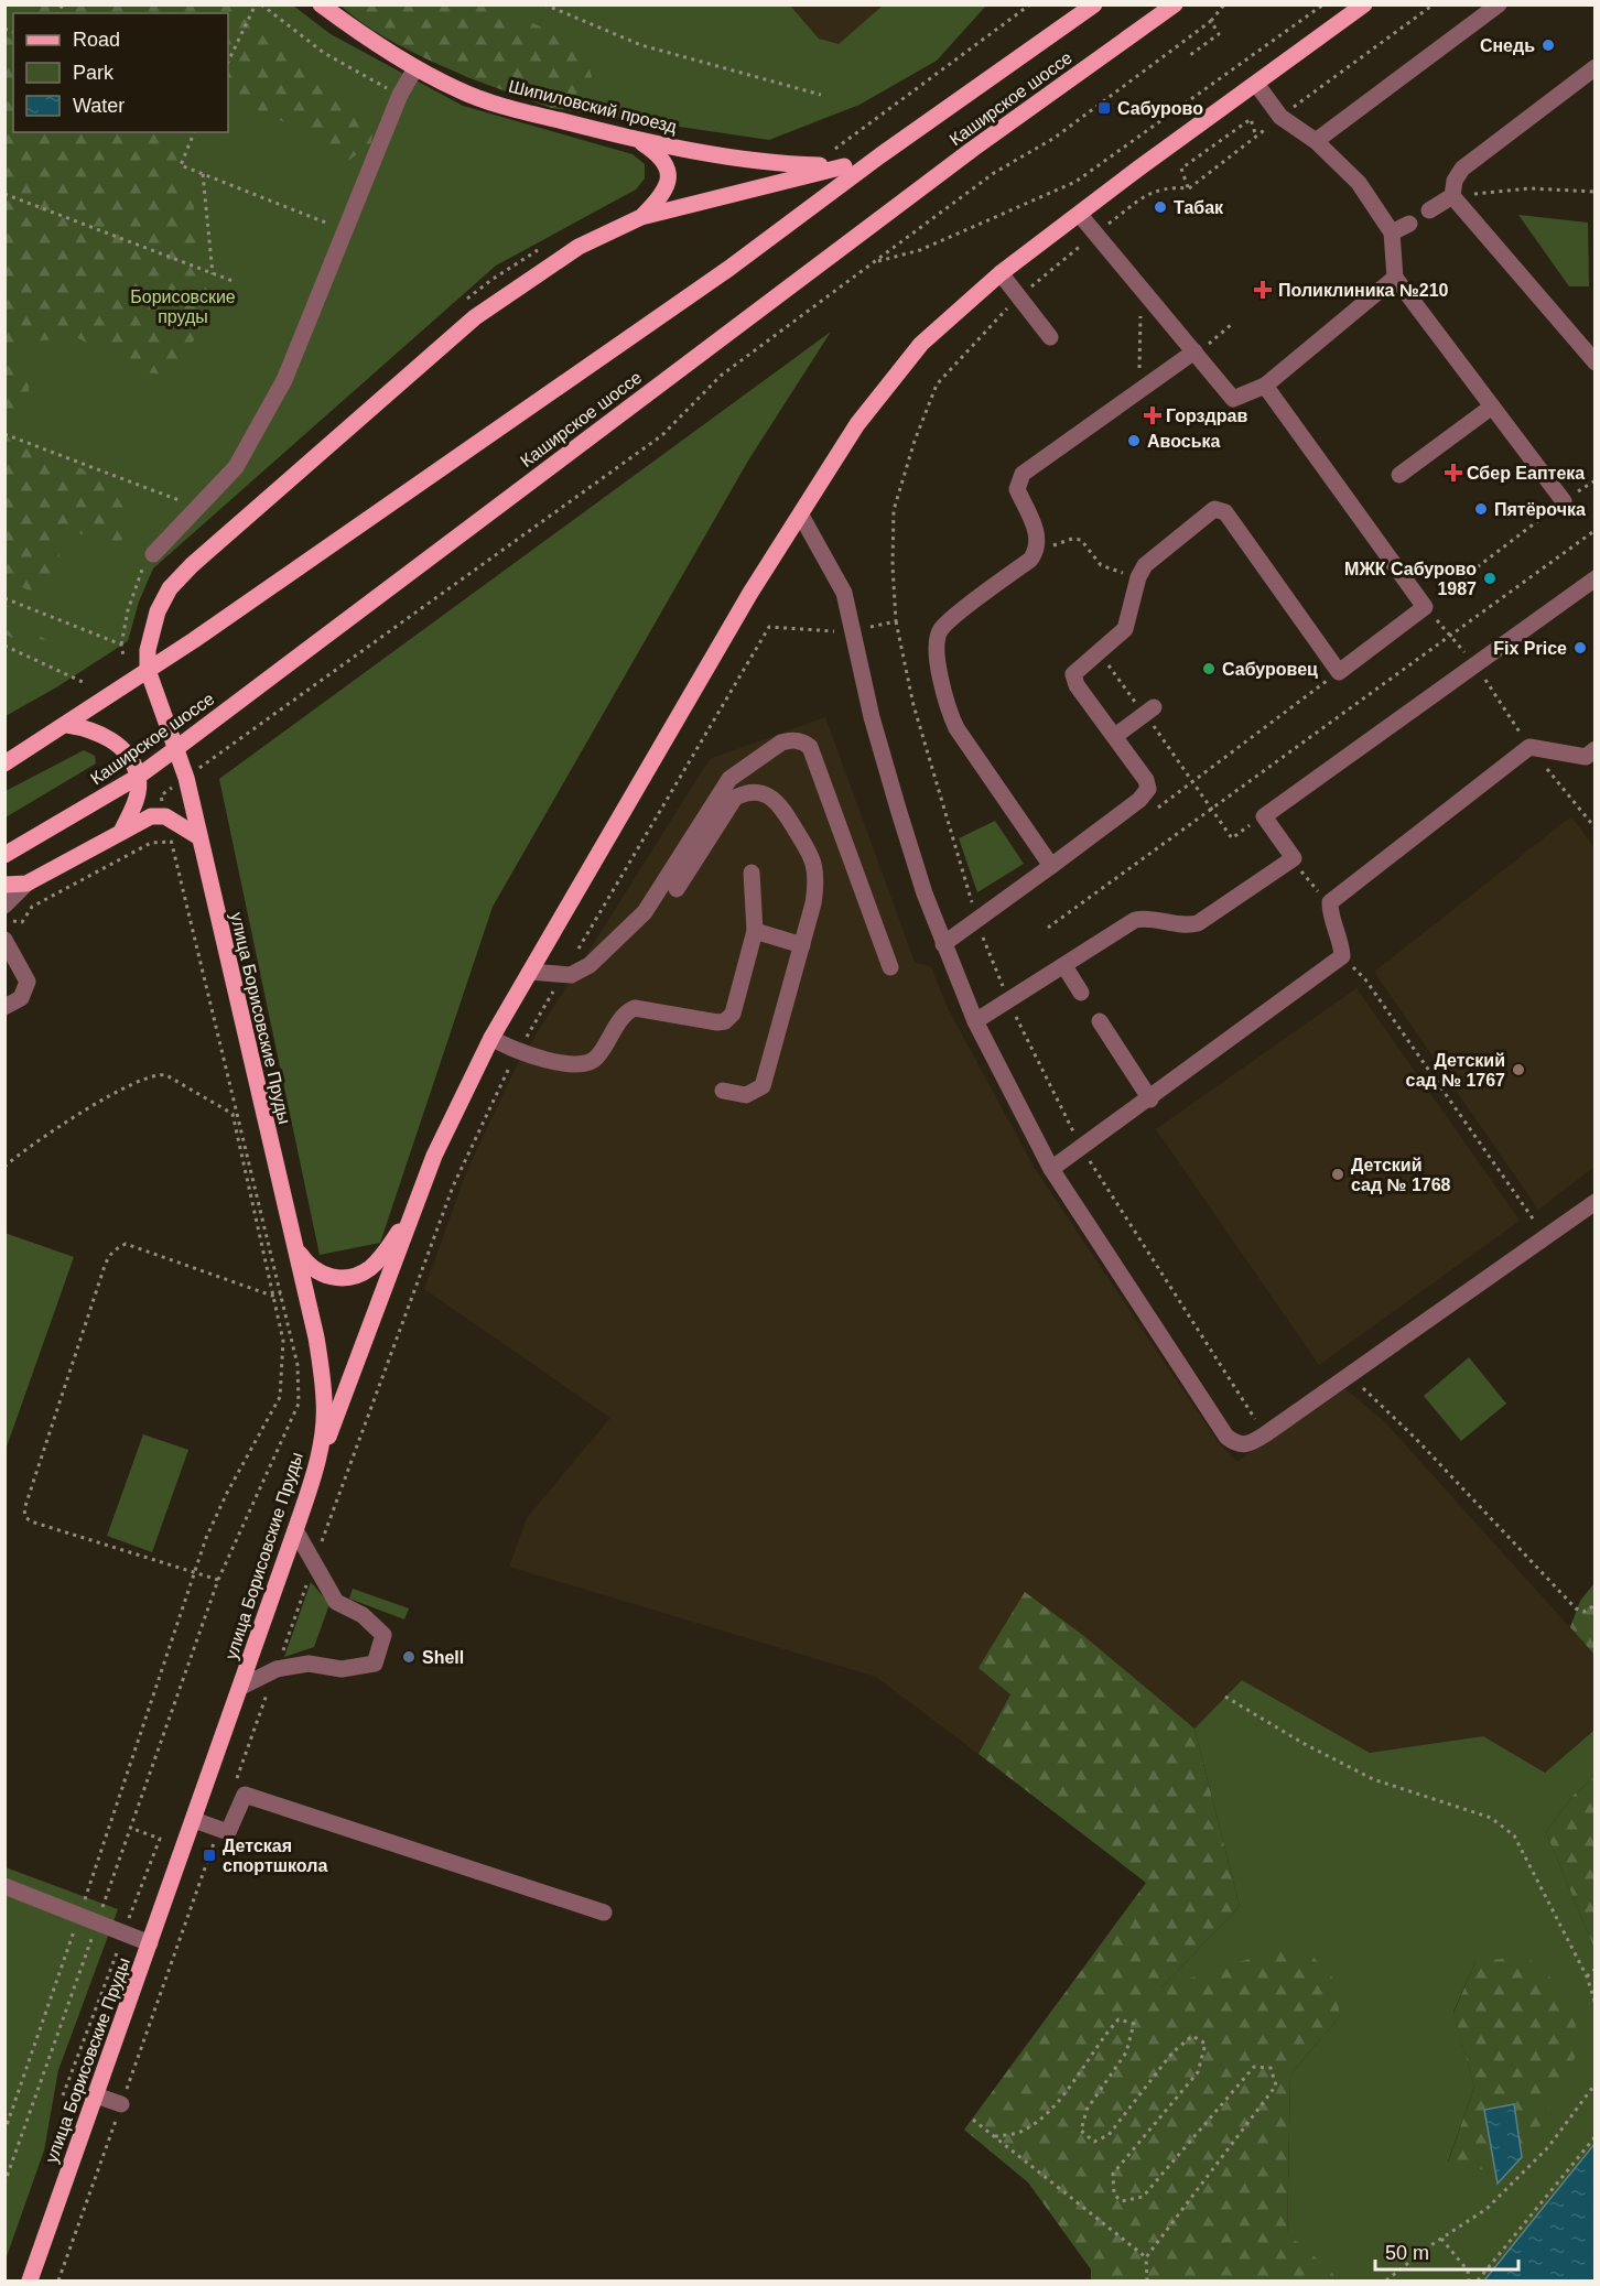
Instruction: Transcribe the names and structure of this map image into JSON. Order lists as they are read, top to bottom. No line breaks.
{"streets":{"main road":["Каширское шоссе","Шипиловский проезд","улица Борисовские Пруды"]},"crossings":[["Каширское шоссе","Шипиловский проезд"],["Каширское шоссе","улица Борисовские Пруды"]],"parks":["Борисовские пруды"],"places":{"other":["Снедь","Табак","Авоська","Пятёрочка","МЖК Сабурово 1987","Fix Price","Сабуровец","Детский сад № 1767","Детский сад № 1768","Shell"],"transit":["Сабурово","Детская спортшкола"],"health":["Поликлиника №210","Горздрав","Сбер Еаптека"]},"legend":["Road","Park","Water"],"scale_bar":"50 m"}
